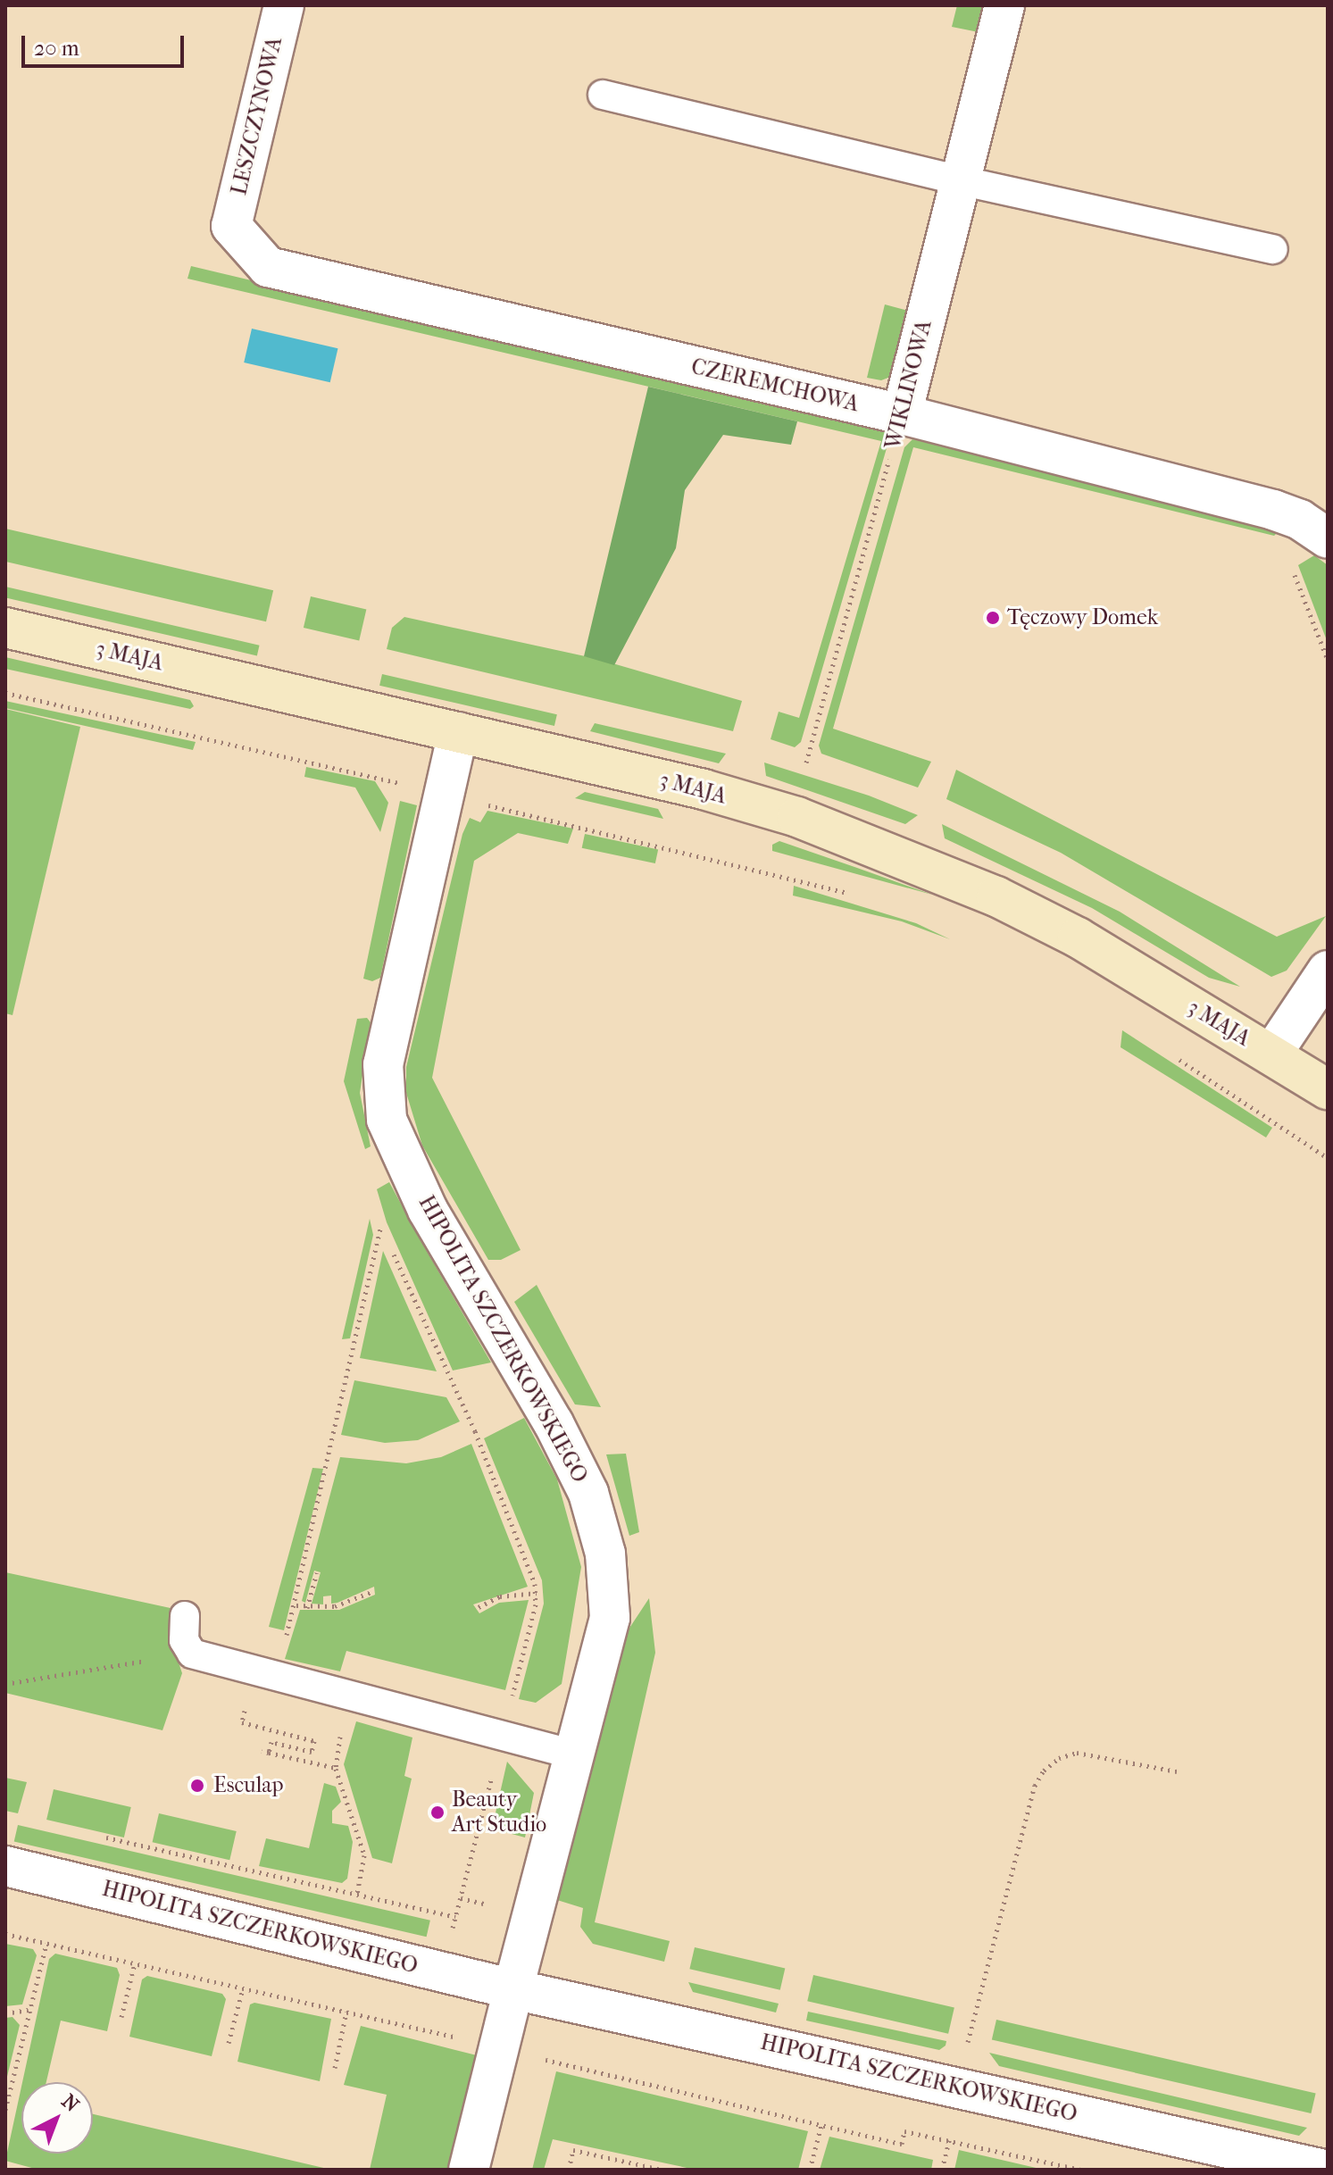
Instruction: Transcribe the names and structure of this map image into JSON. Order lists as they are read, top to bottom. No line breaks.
{"streets":{"street":["LESZCZYNOWA","WIKLINOWA","CZEREMCHOWA","3 MAJA","HIPOLITA SZCZERKOWSKIEGO"]},"crossings":[["LESZCZYNOWA","CZEREMCHOWA"],["WIKLINOWA","CZEREMCHOWA"],["3 MAJA","HIPOLITA SZCZERKOWSKIEGO"]],"places":["Tęczowy Domek","Esculap","Beauty Art Studio"],"scale_bar":"20 m","north":"top right"}
